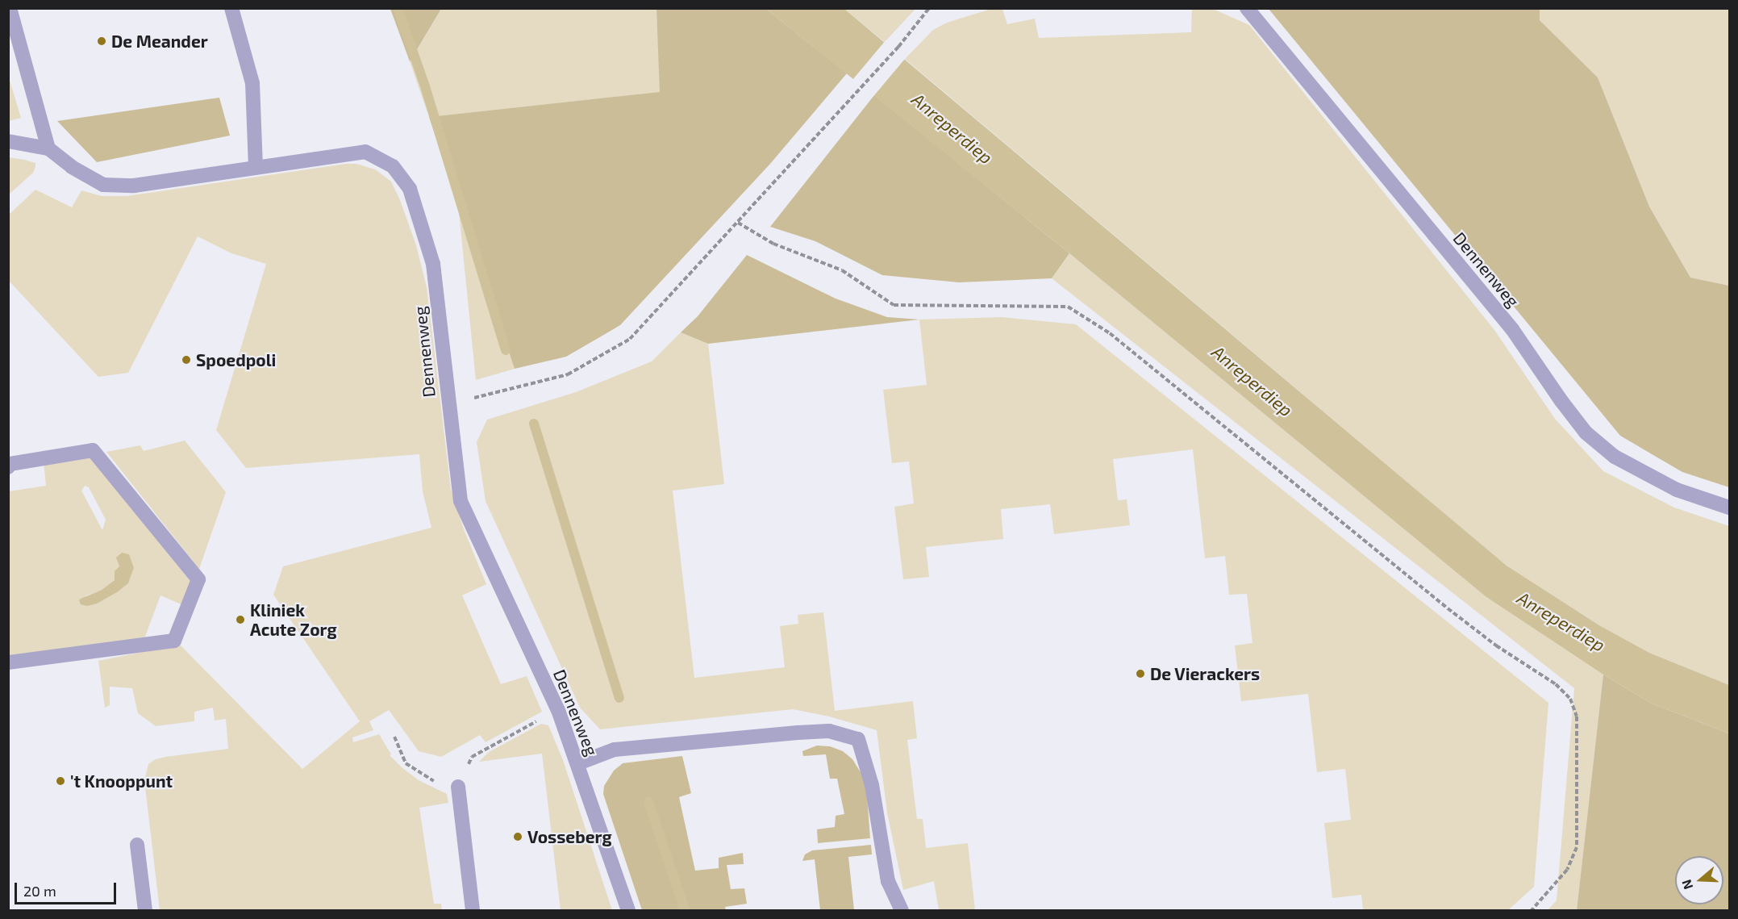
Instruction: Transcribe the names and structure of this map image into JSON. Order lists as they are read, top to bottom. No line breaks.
{"streets":{"street":["Dennenweg"]},"water":["Anreperdiep"],"places":["De Meander","Spoedpoli","Kliniek Acute Zorg","De Vierackers","'t Knooppunt","Vosseberg"],"scale_bar":"20 m","north":"left"}
